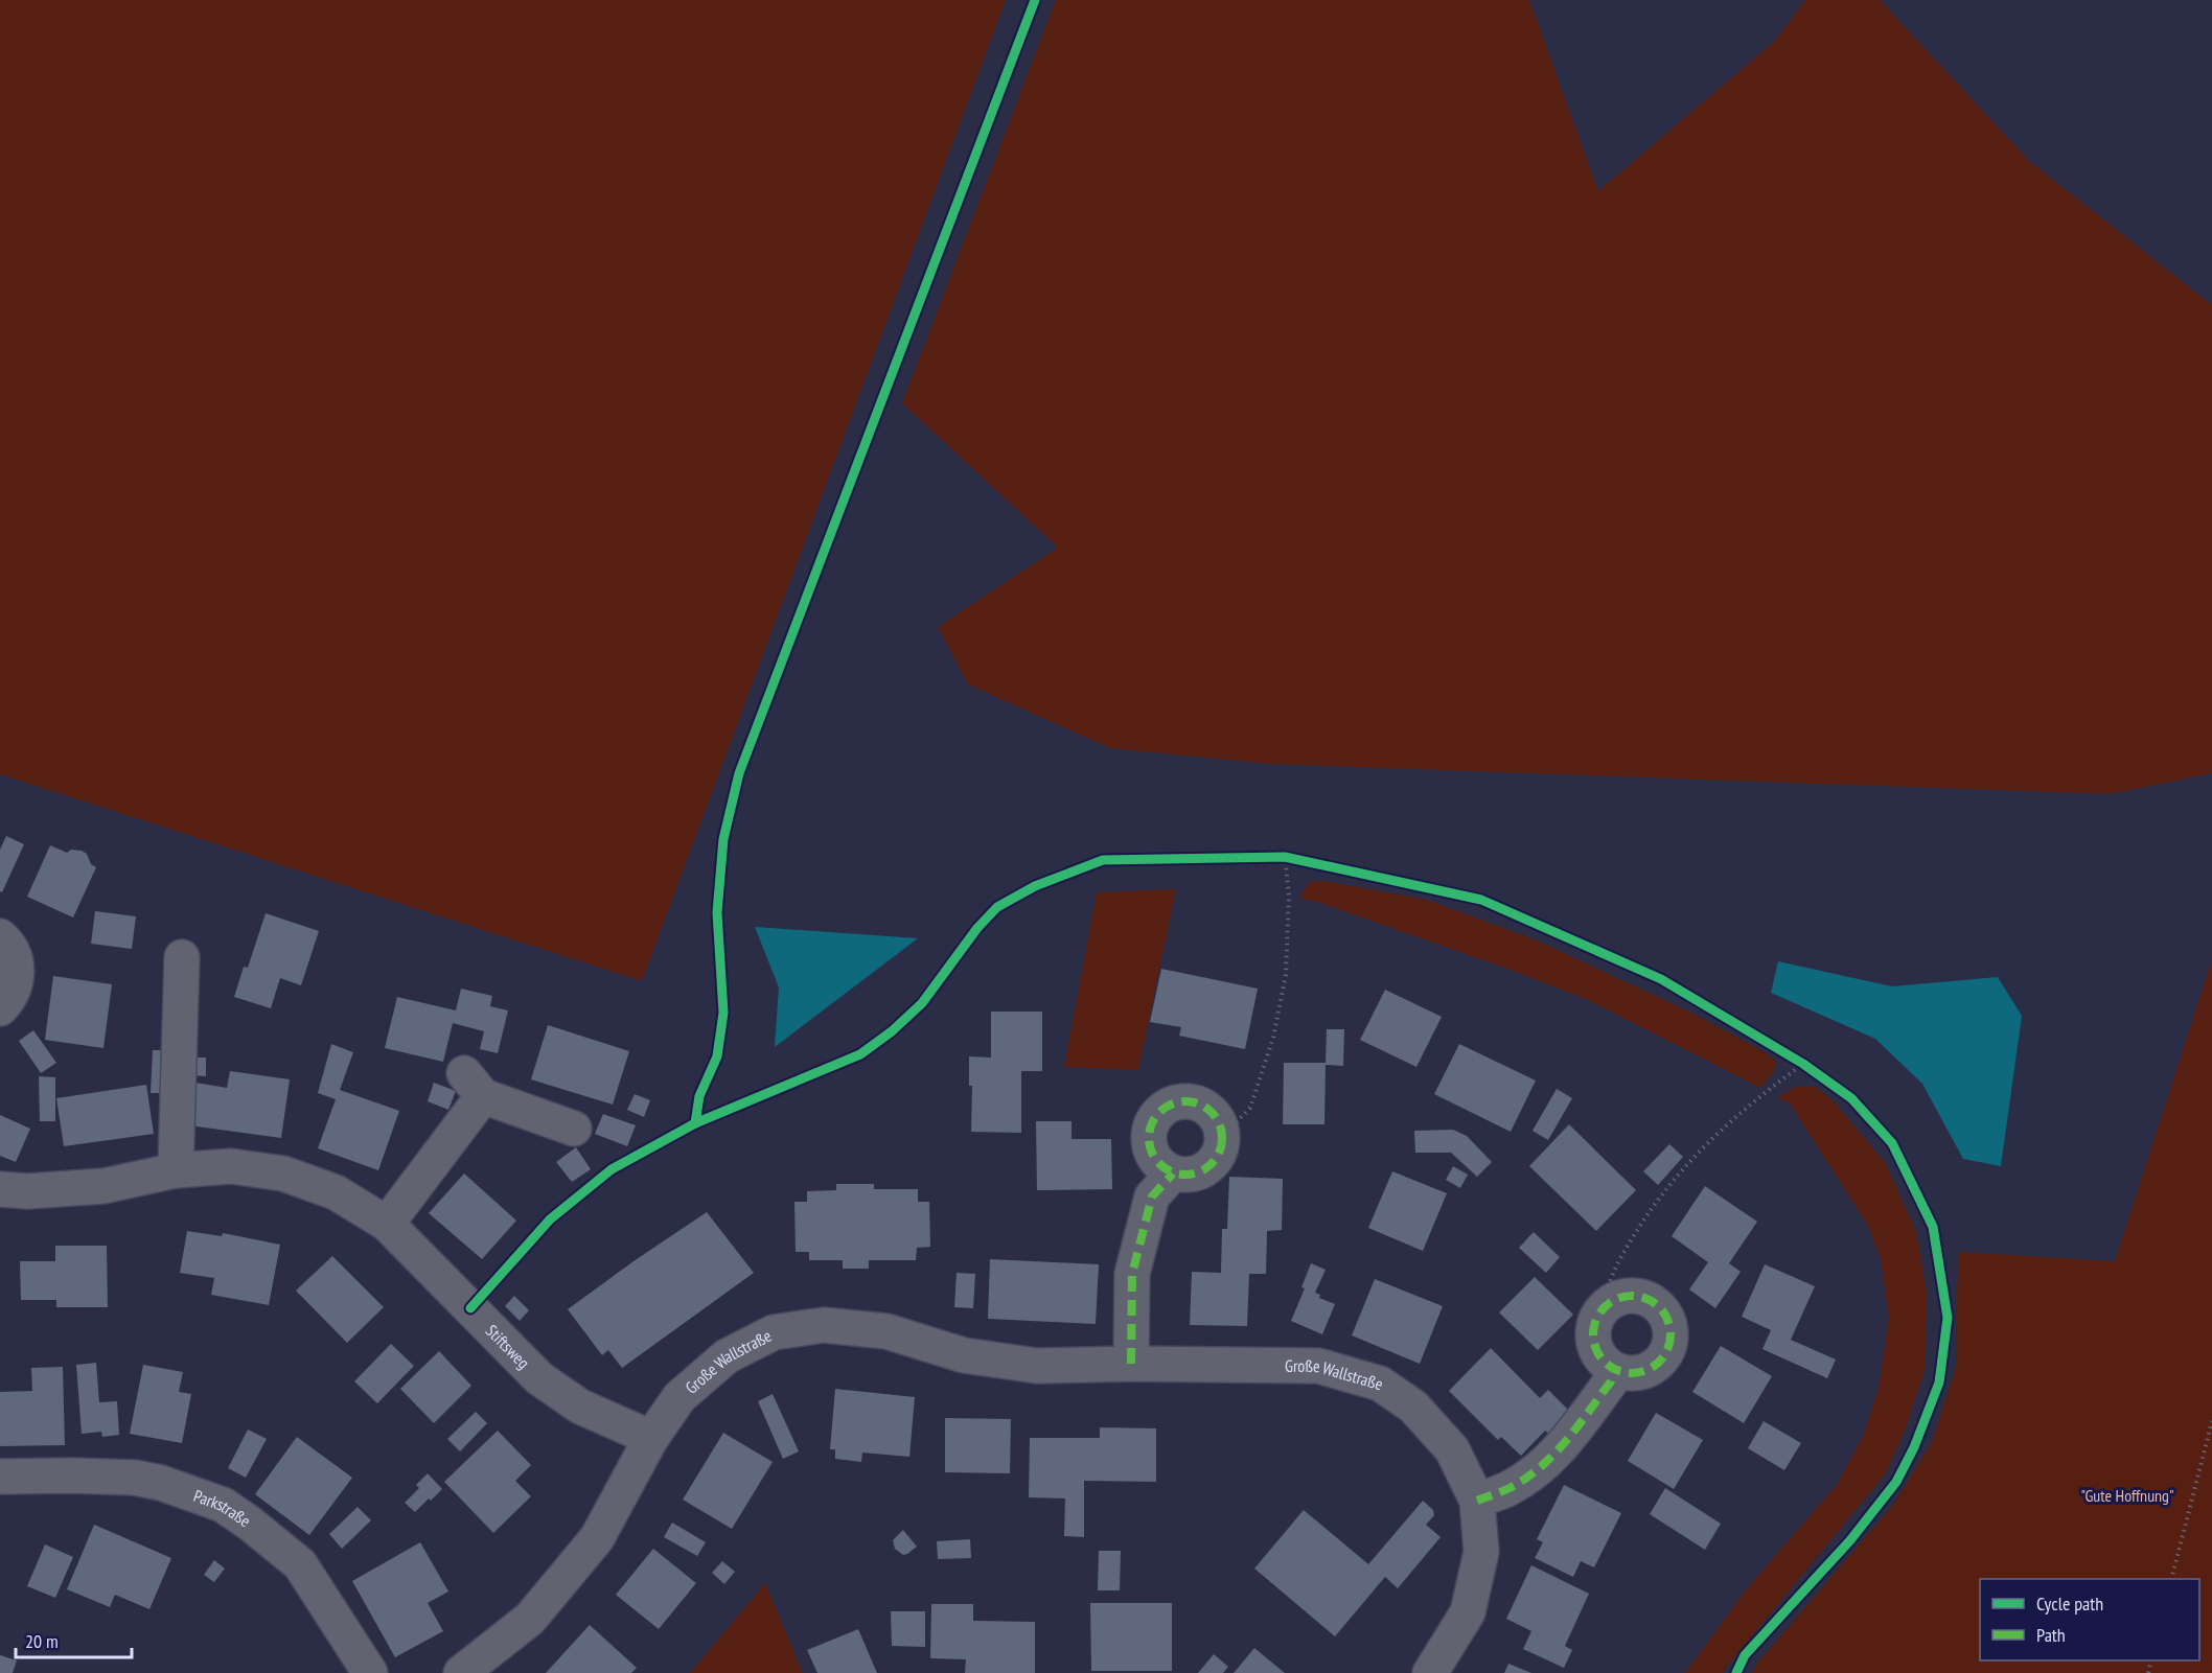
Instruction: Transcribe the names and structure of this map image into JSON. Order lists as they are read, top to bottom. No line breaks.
{"streets":{"street":["Stiftsweg","Große Wallstraße","Parkstraße"]},"crossings":[["Stiftsweg","Große Wallstraße"]],"parks":["\"Gute Hoffnung\""],"legend":["Cycle path","Path"],"scale_bar":"20 m"}
